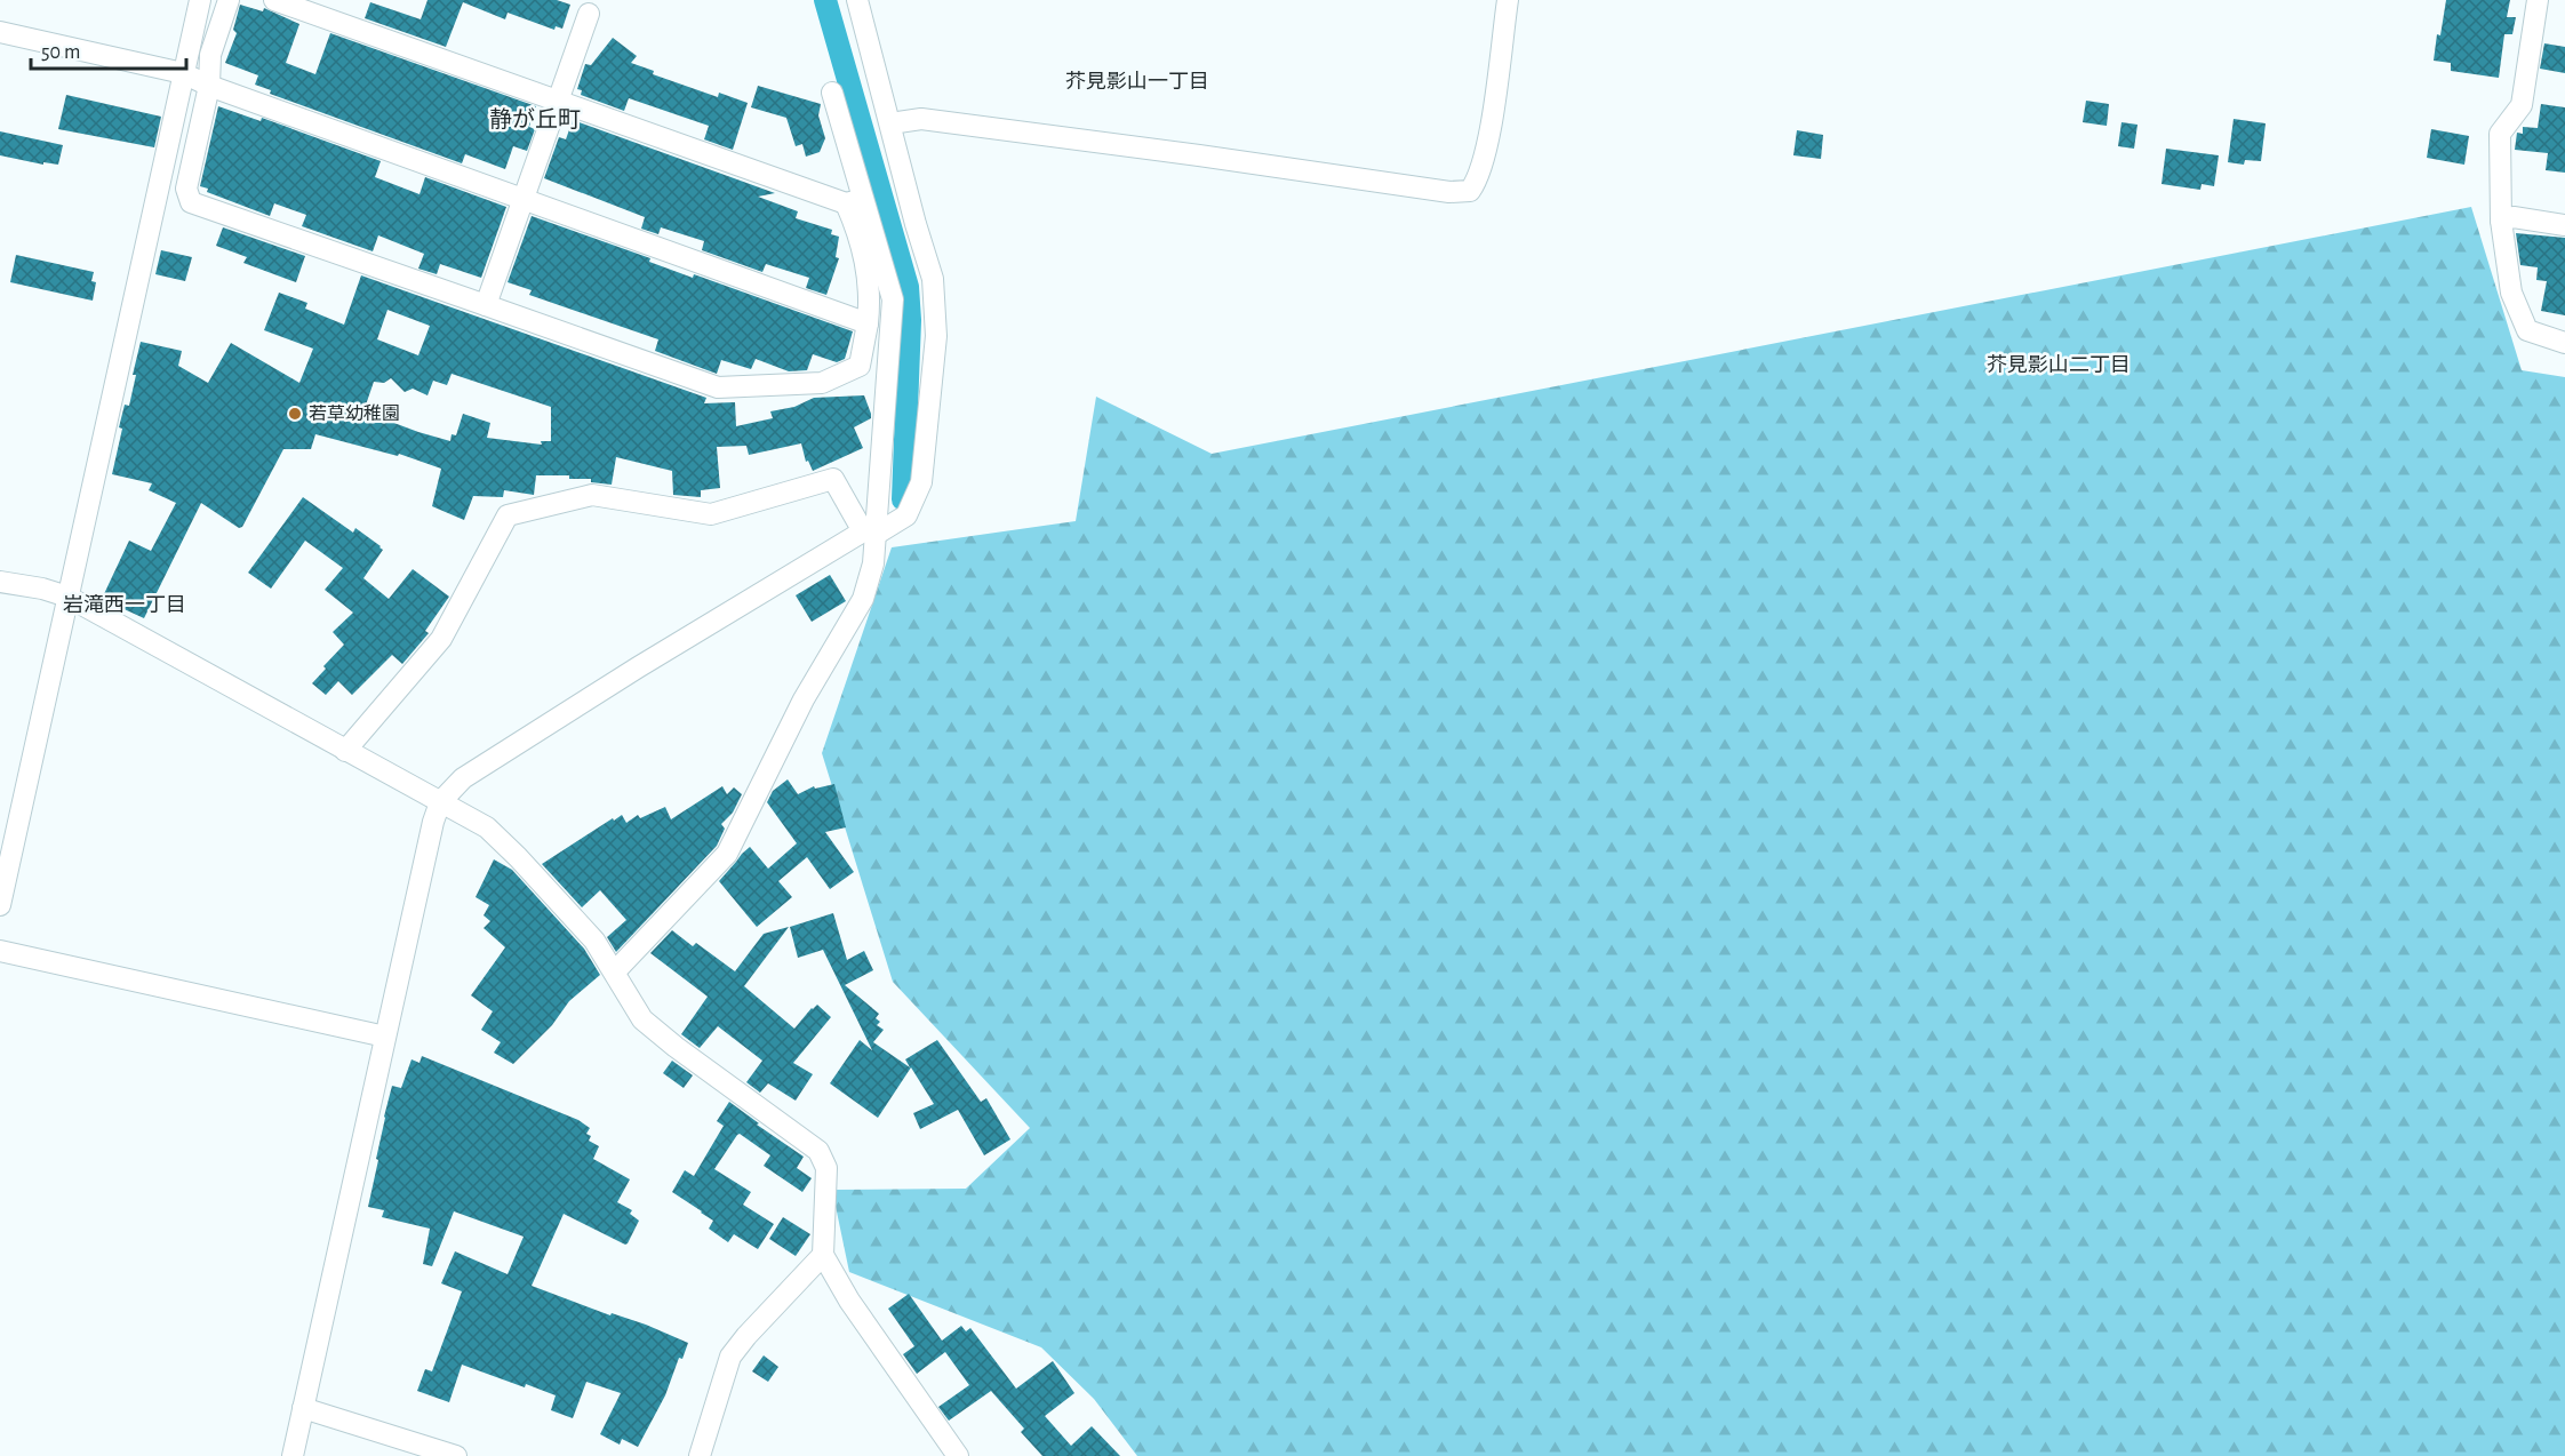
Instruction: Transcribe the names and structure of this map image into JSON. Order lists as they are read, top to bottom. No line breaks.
{"districts":["芥見影山一丁目","静が丘町","芥見影山二丁目","岩滝西一丁目"],"places":["若草幼稚園"],"scale_bar":"50 m"}
